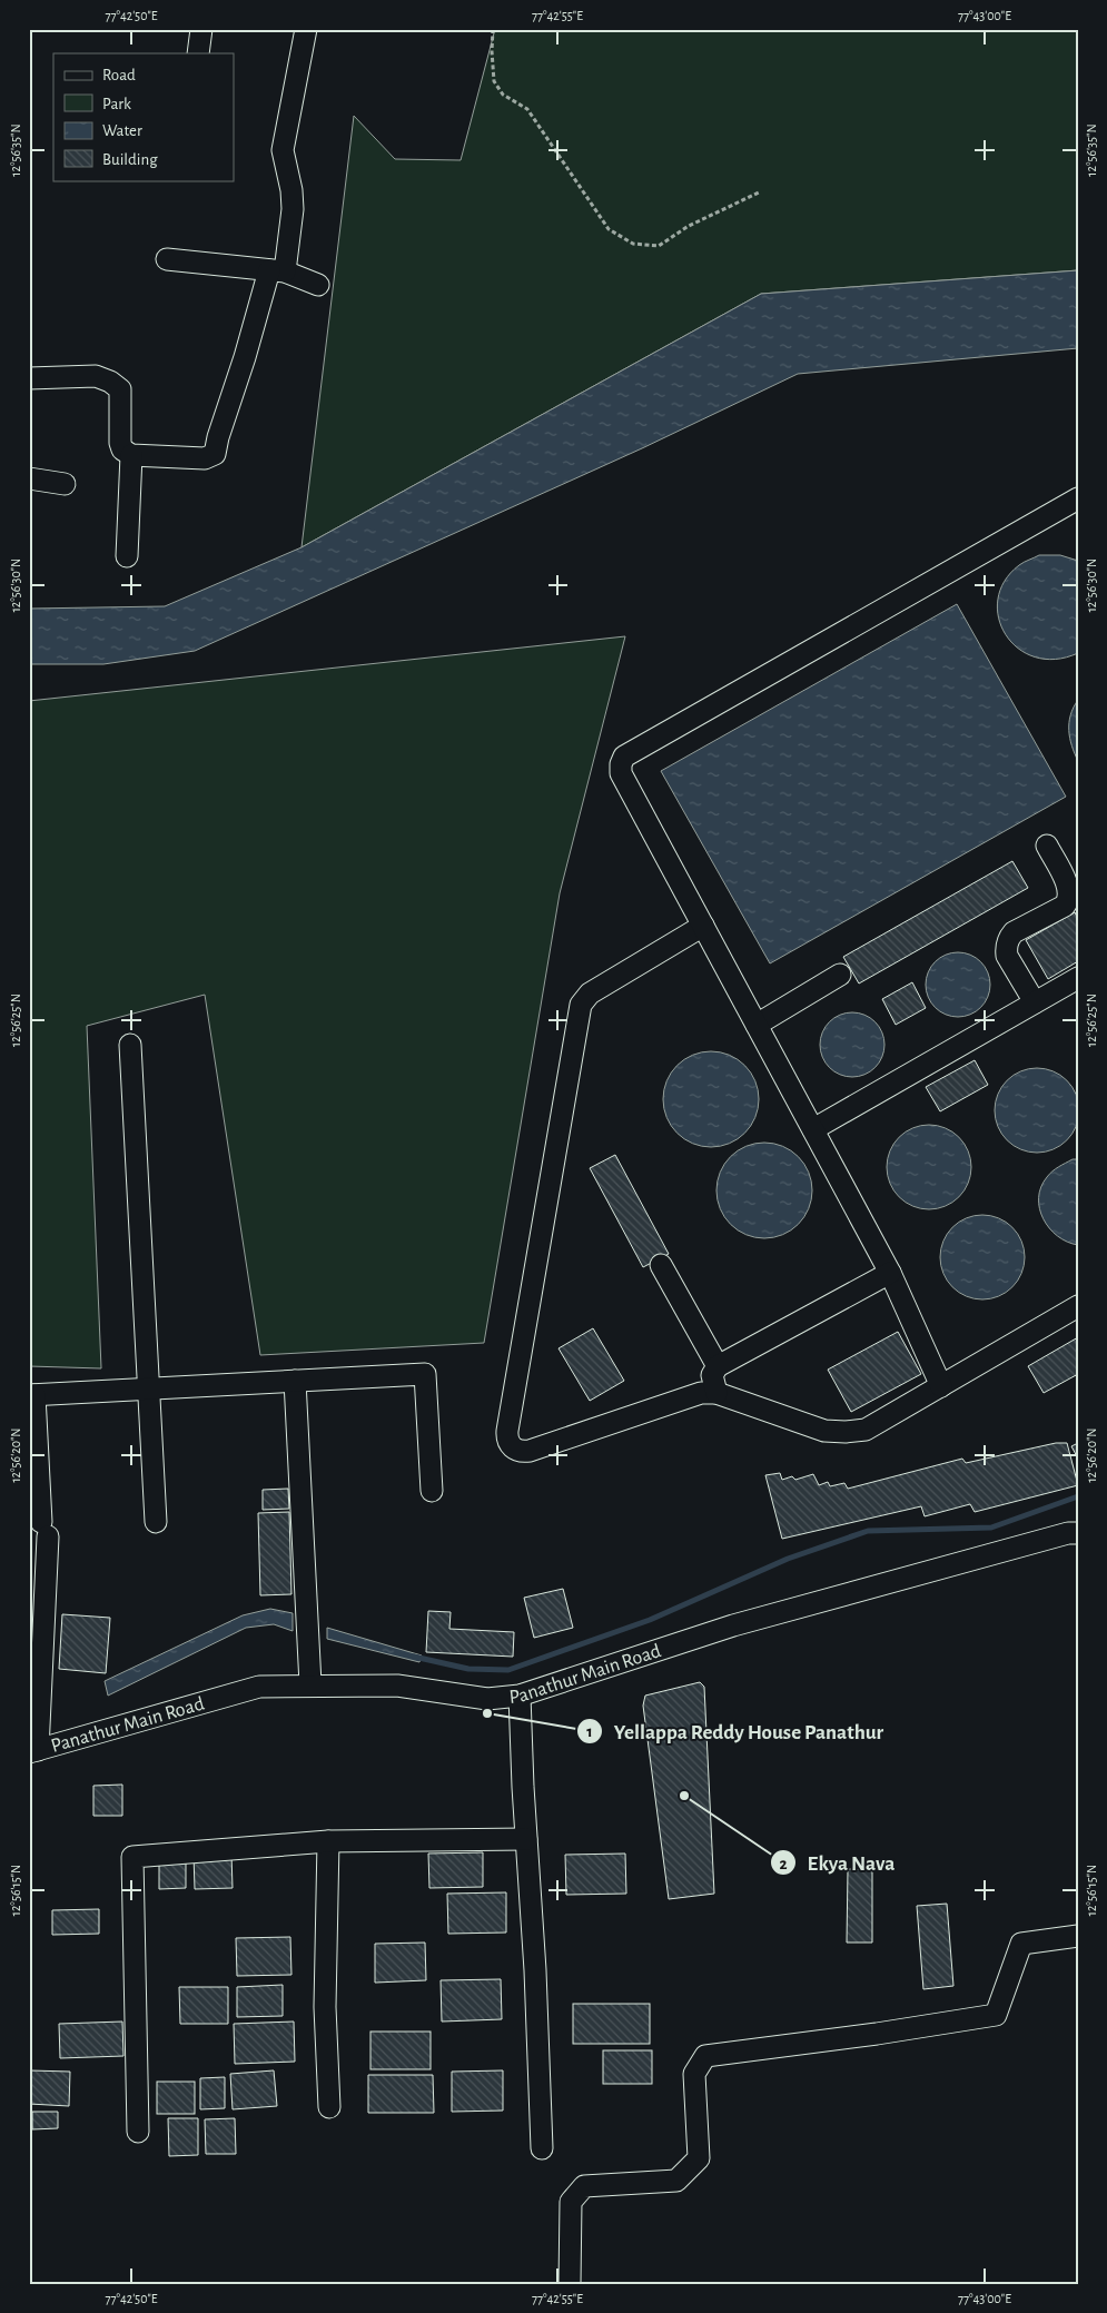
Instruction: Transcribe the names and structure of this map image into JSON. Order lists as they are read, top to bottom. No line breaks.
{"streets":{"street":["Panathur Main Road"]},"places":["Yellappa Reddy House Panathur","Ekya Nava"],"legend":["Road","Park","Water","Building"],"coordinates":["77°42'50\"E","77°42'55\"E","77°43'00\"E","12°56'35\"N","12°56'30\"N","12°56'25\"N","12°56'20\"N","12°56'15\"N"]}
